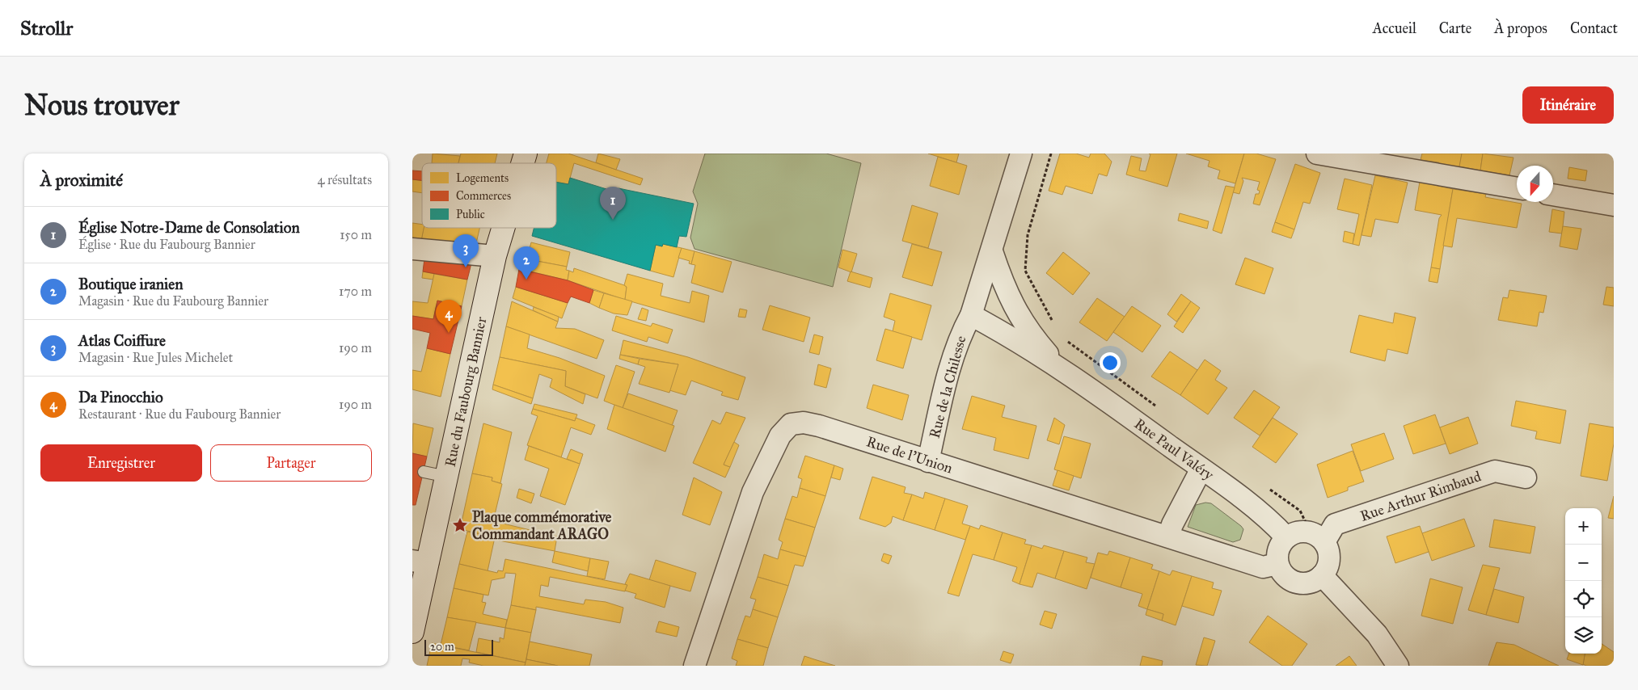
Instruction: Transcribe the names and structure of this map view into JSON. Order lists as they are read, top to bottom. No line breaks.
{"streets":{"main road":["Rue du Faubourg Bannier"],"street":["Rue de la Chilesse","Rue Paul Valéry","Rue de l'Union","Rue Arthur Rimbaud"]},"crossings":[["Rue de la Chilesse","Rue Paul Valéry"],["Rue de la Chilesse","Rue de l'Union"],["Rue Paul Valéry","Rue de l'Union"],["Rue Paul Valéry","Rue Arthur Rimbaud"],["Rue de l'Union","Rue Arthur Rimbaud"]],"places":{"place":["Plaque commémorative Commandant ARAGO"]},"legend":["Logements","Commerces","Public"],"scale_bar":"20 m","north":"bottom","page":{"header":"Strollr","nav":["Accueil","Carte","À propos","Contact"],"buttons":["Itinéraire",["Enregistrer","Partager"]],"title":"Nous trouver","heading":["À proximité","4 résultats"],"pins":["1","3","2","4"],"list":[{"mark":"1","name":"Église Notre-Dame de Consolation","note":"Église · Rue du Faubourg Bannier","value":"150 m"},{"mark":"2","name":"Boutique iranien","note":"Magasin · Rue du Faubourg Bannier","value":"170 m"},{"mark":"3","name":"Atlas Coiffure","note":"Magasin · Rue Jules Michelet","value":"190 m"},{"mark":"4","name":"Da Pinocchio","note":"Restaurant · Rue du Faubourg Bannier","value":"190 m"}],"map_buttons":["+","−"],"scale":"20 m"}}
